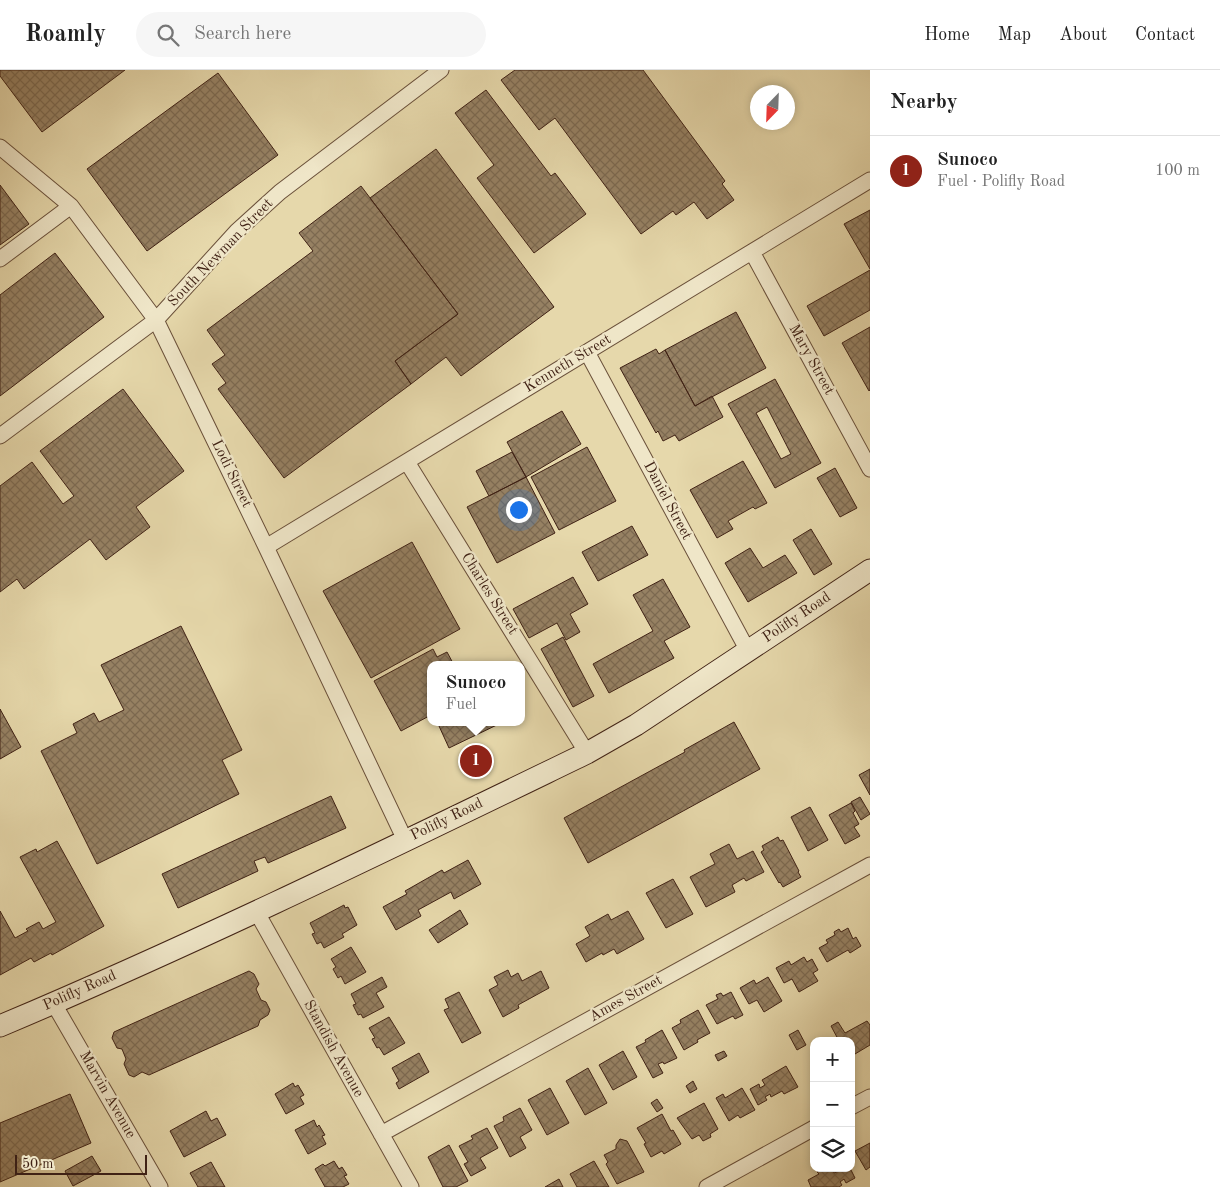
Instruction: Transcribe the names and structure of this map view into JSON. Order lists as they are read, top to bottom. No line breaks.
{"streets":{"main road":["Polifly Road"],"street":["South Newman Street","Mary Street","Kenneth Street","Lodi Street","Daniel Street","Charles Street","Ames Street","Standish Avenue","Marvin Avenue"]},"crossings":[["South Newman Street","Lodi Street"],["Mary Street","Kenneth Street"],["Kenneth Street","Lodi Street"],["Kenneth Street","Daniel Street"],["Kenneth Street","Charles Street"],["Lodi Street","Polifly Road"],["Daniel Street","Polifly Road"],["Charles Street","Polifly Road"],["Polifly Road","Standish Avenue"],["Polifly Road","Marvin Avenue"],["Ames Street","Standish Avenue"]],"scale_bar":"50 m","north":"bottom left","page":{"header":"Roamly","search":"Search here","nav":["Home","Map","About","Contact"],"heading":"Nearby","list":[{"mark":"1","name":"Sunoco","note":"Fuel · Polifly Road","value":"100 m"}],"popup":["Sunoco","Fuel"],"pins":"1","map_buttons":["+","−"],"scale":"50 m"}}
